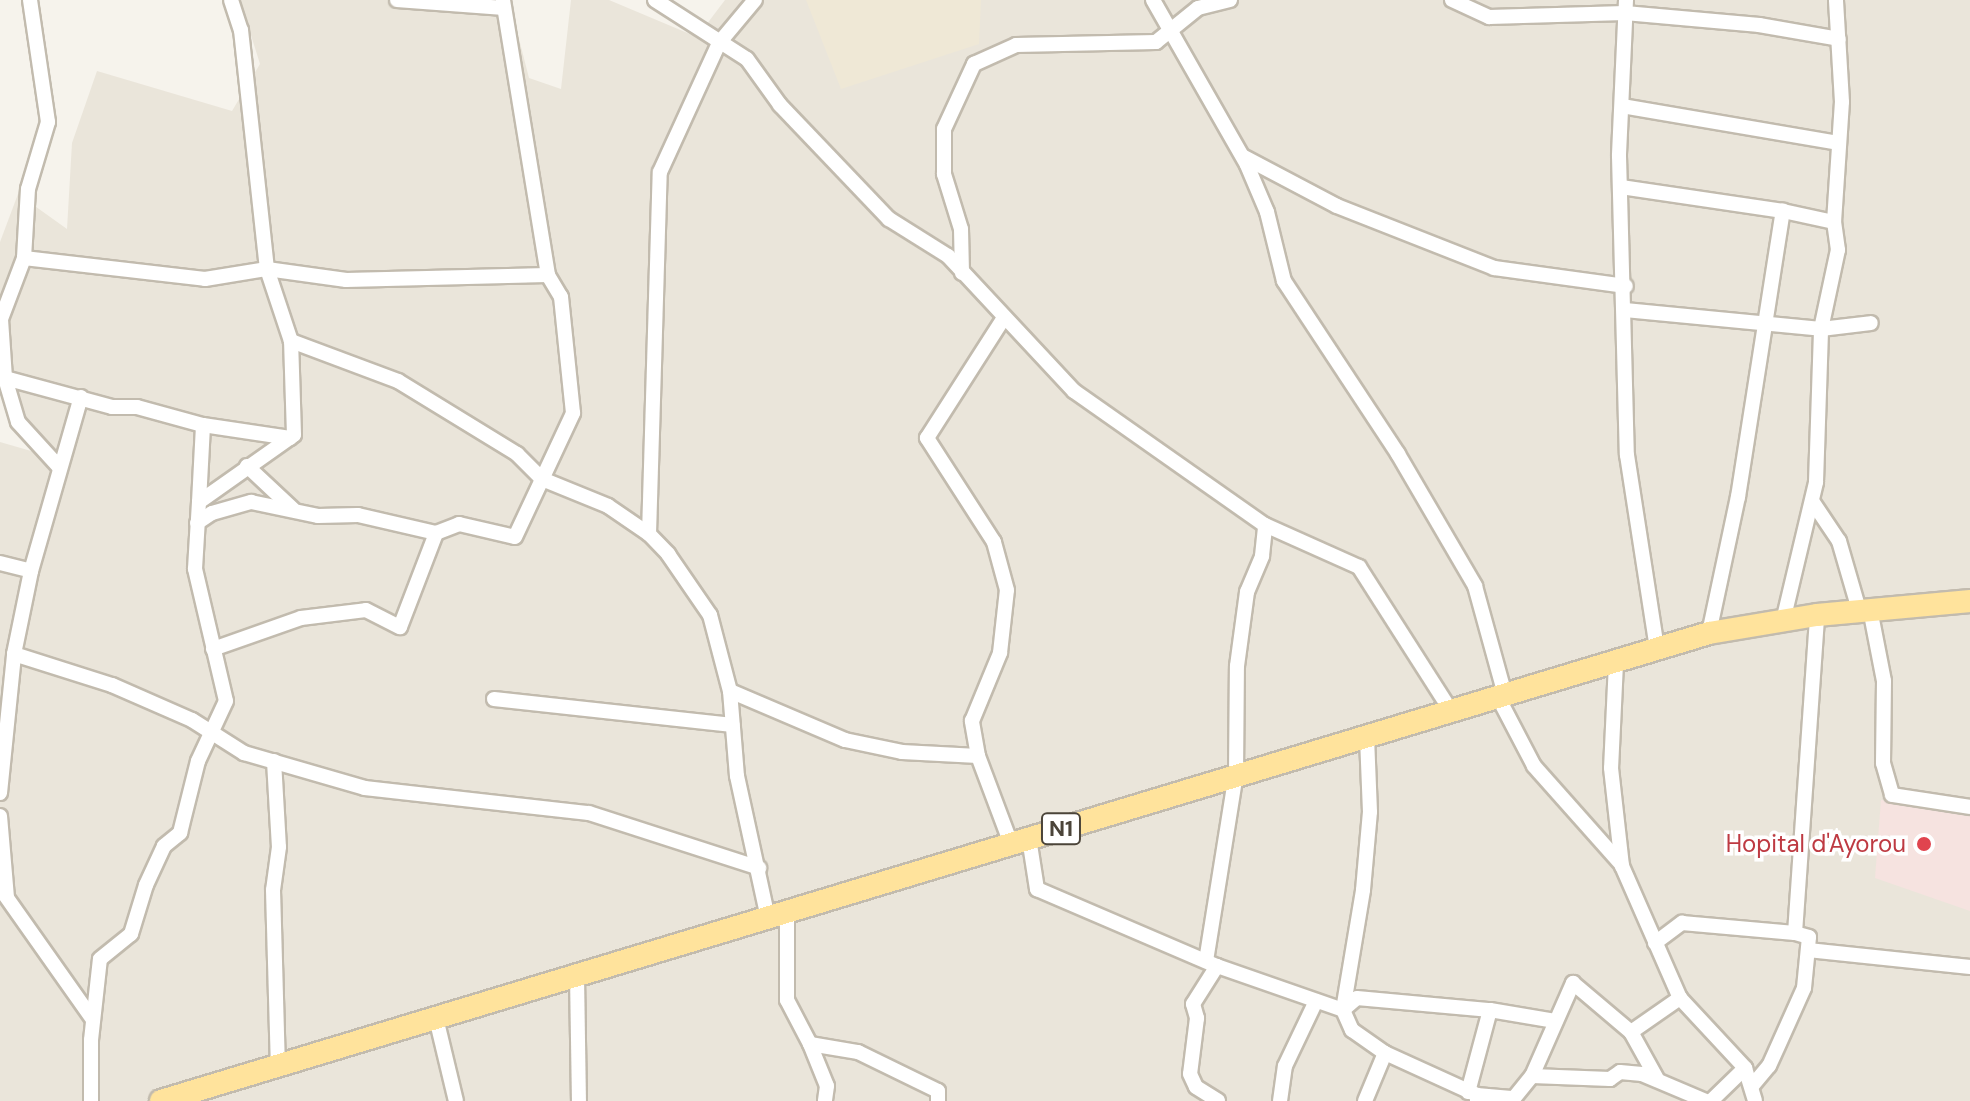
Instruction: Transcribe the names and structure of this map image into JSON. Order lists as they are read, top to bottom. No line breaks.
{"streets":{"main road":["N1"]},"places":["Hopital d'Ayorou"]}
